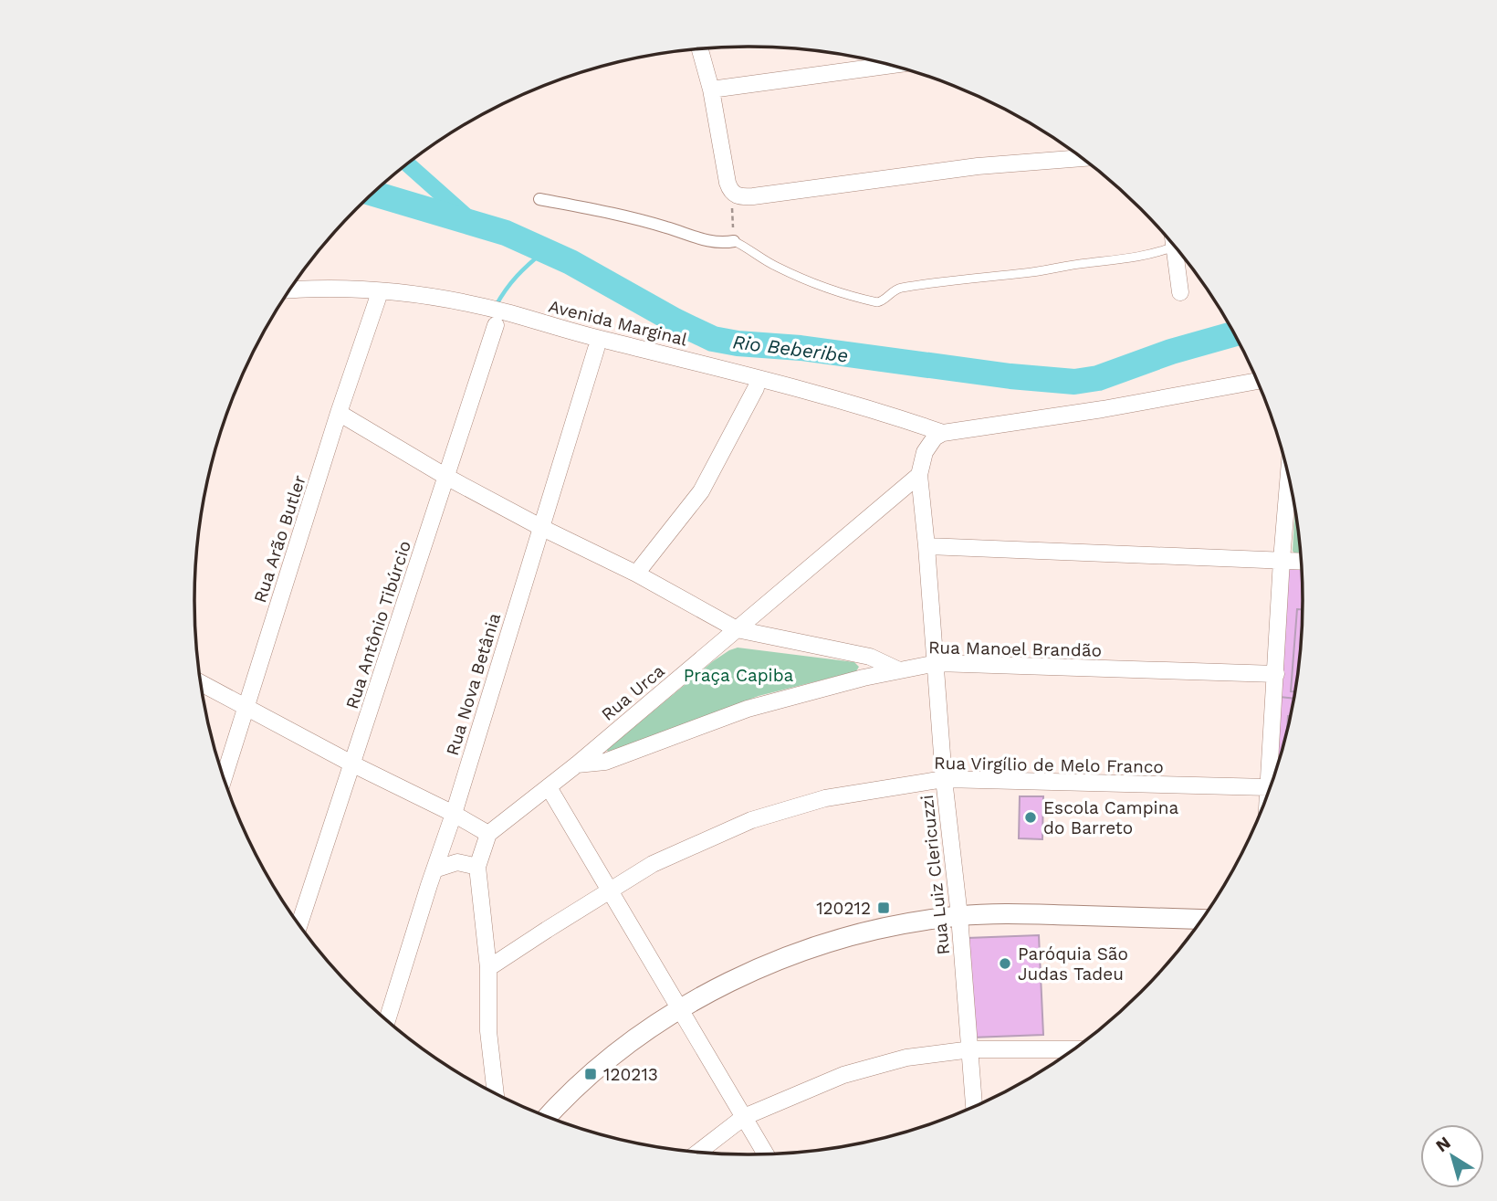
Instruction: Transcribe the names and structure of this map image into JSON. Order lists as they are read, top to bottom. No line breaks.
{"streets":{"street":["Avenida Marginal","Rua Arão Butler","Rua Antônio Tibúrcio","Rua Manoel Brandão","Rua Nova Betânia","Rua Urca","Rua Virgílio de Melo Franco","Rua Luiz Clericuzzi"]},"crossings":[["Rua Manoel Brandão","Rua Urca"],["Rua Manoel Brandão","Rua Luiz Clericuzzi"],["Rua Urca","Rua Luiz Clericuzzi"],["Rua Virgílio de Melo Franco","Rua Luiz Clericuzzi"]],"water":["Rio Beberibe"],"parks":["Praça Capiba"],"places":{"other":["Escola Campina do Barreto","Paróquia São Judas Tadeu"],"transit":["120212","120213"]},"north":"top left"}
